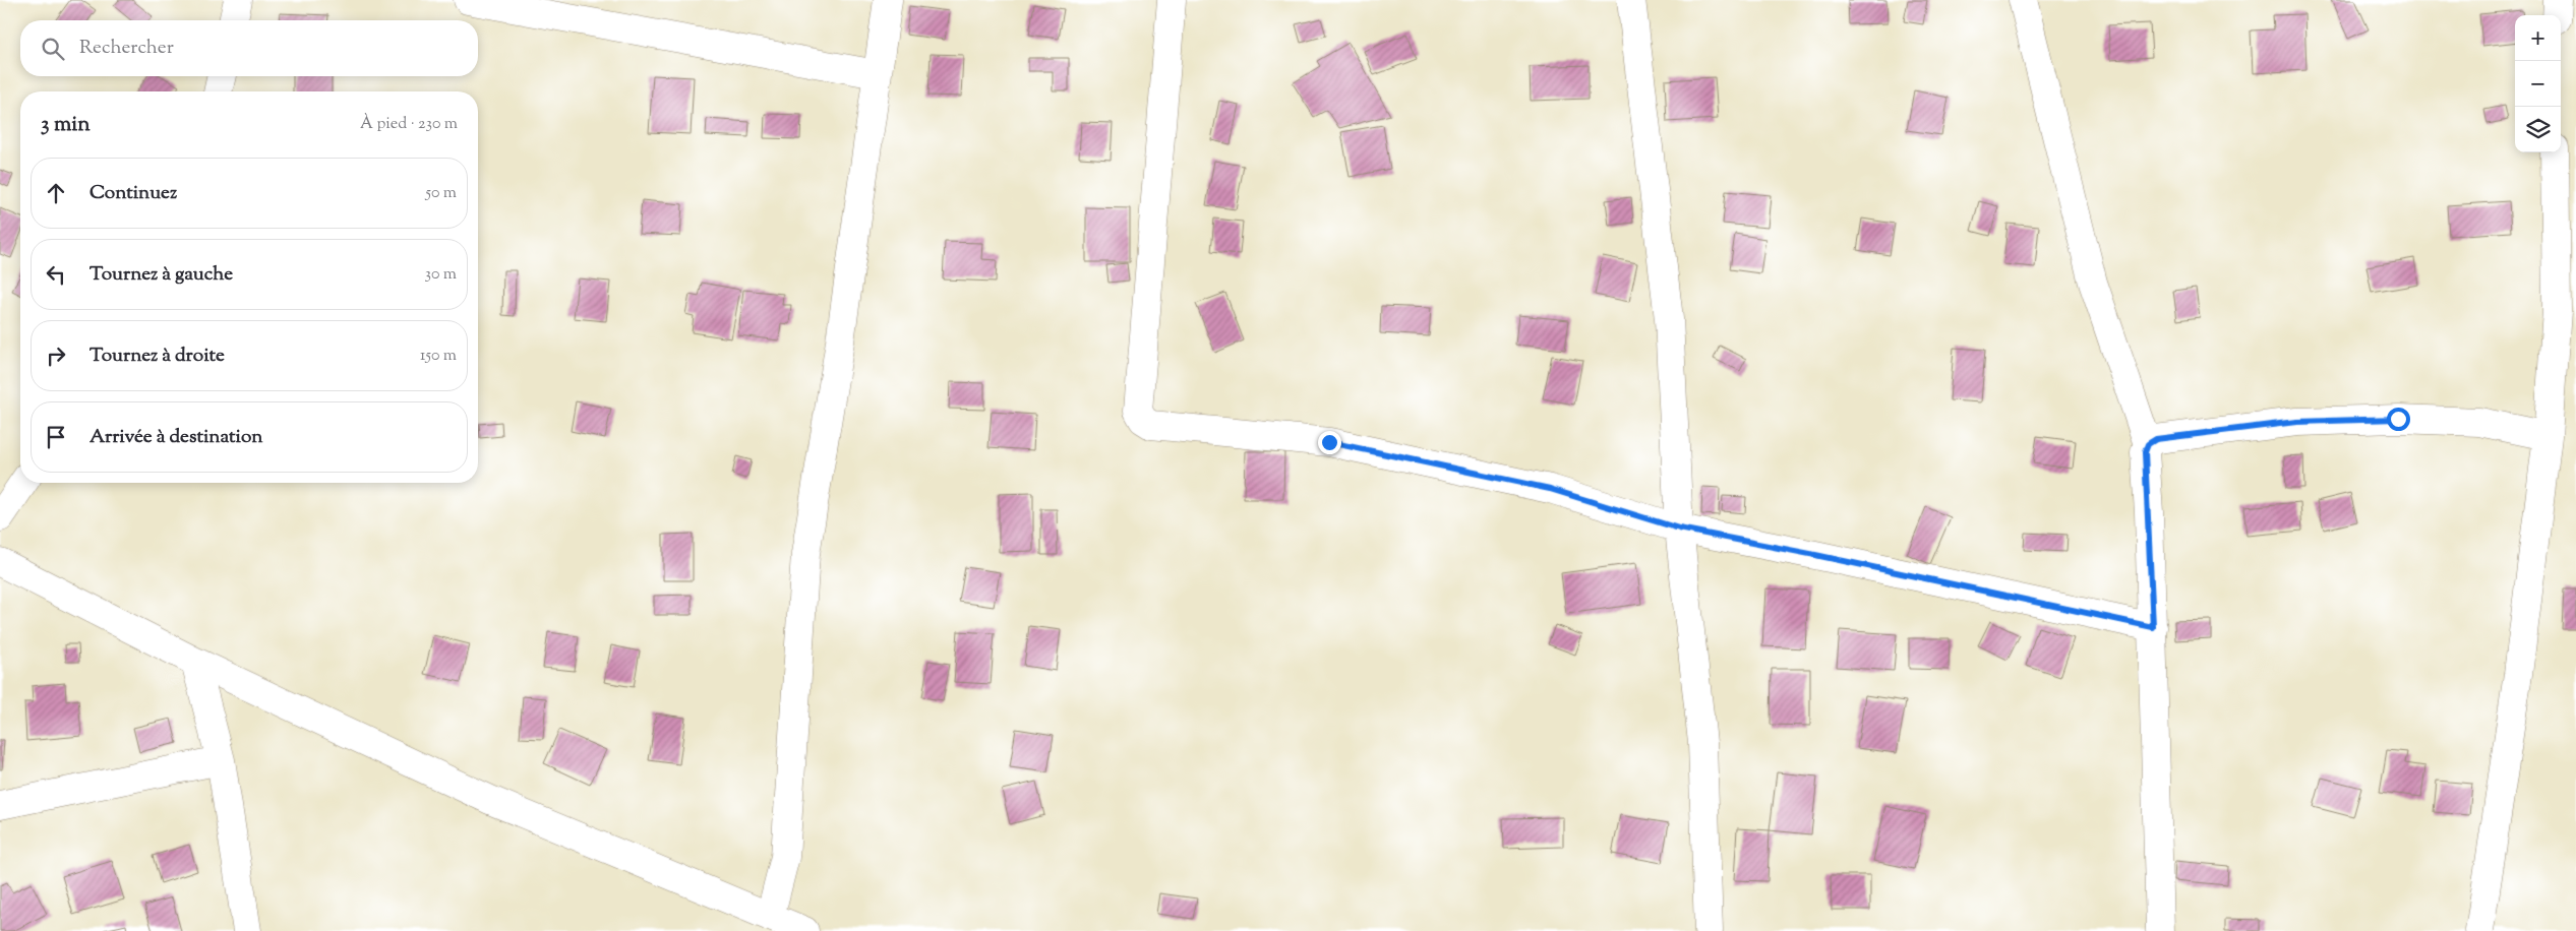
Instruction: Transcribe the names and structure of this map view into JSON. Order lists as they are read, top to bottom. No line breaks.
{"page":{"map_buttons":["+","−"],"search":"Rechercher","heading":["3 min","À pied · 230 m"],"list":[["Continuez","50 m"],["Tournez à gauche","30 m"],["Tournez à droite","150 m"],"Arrivée à destination"]}}
